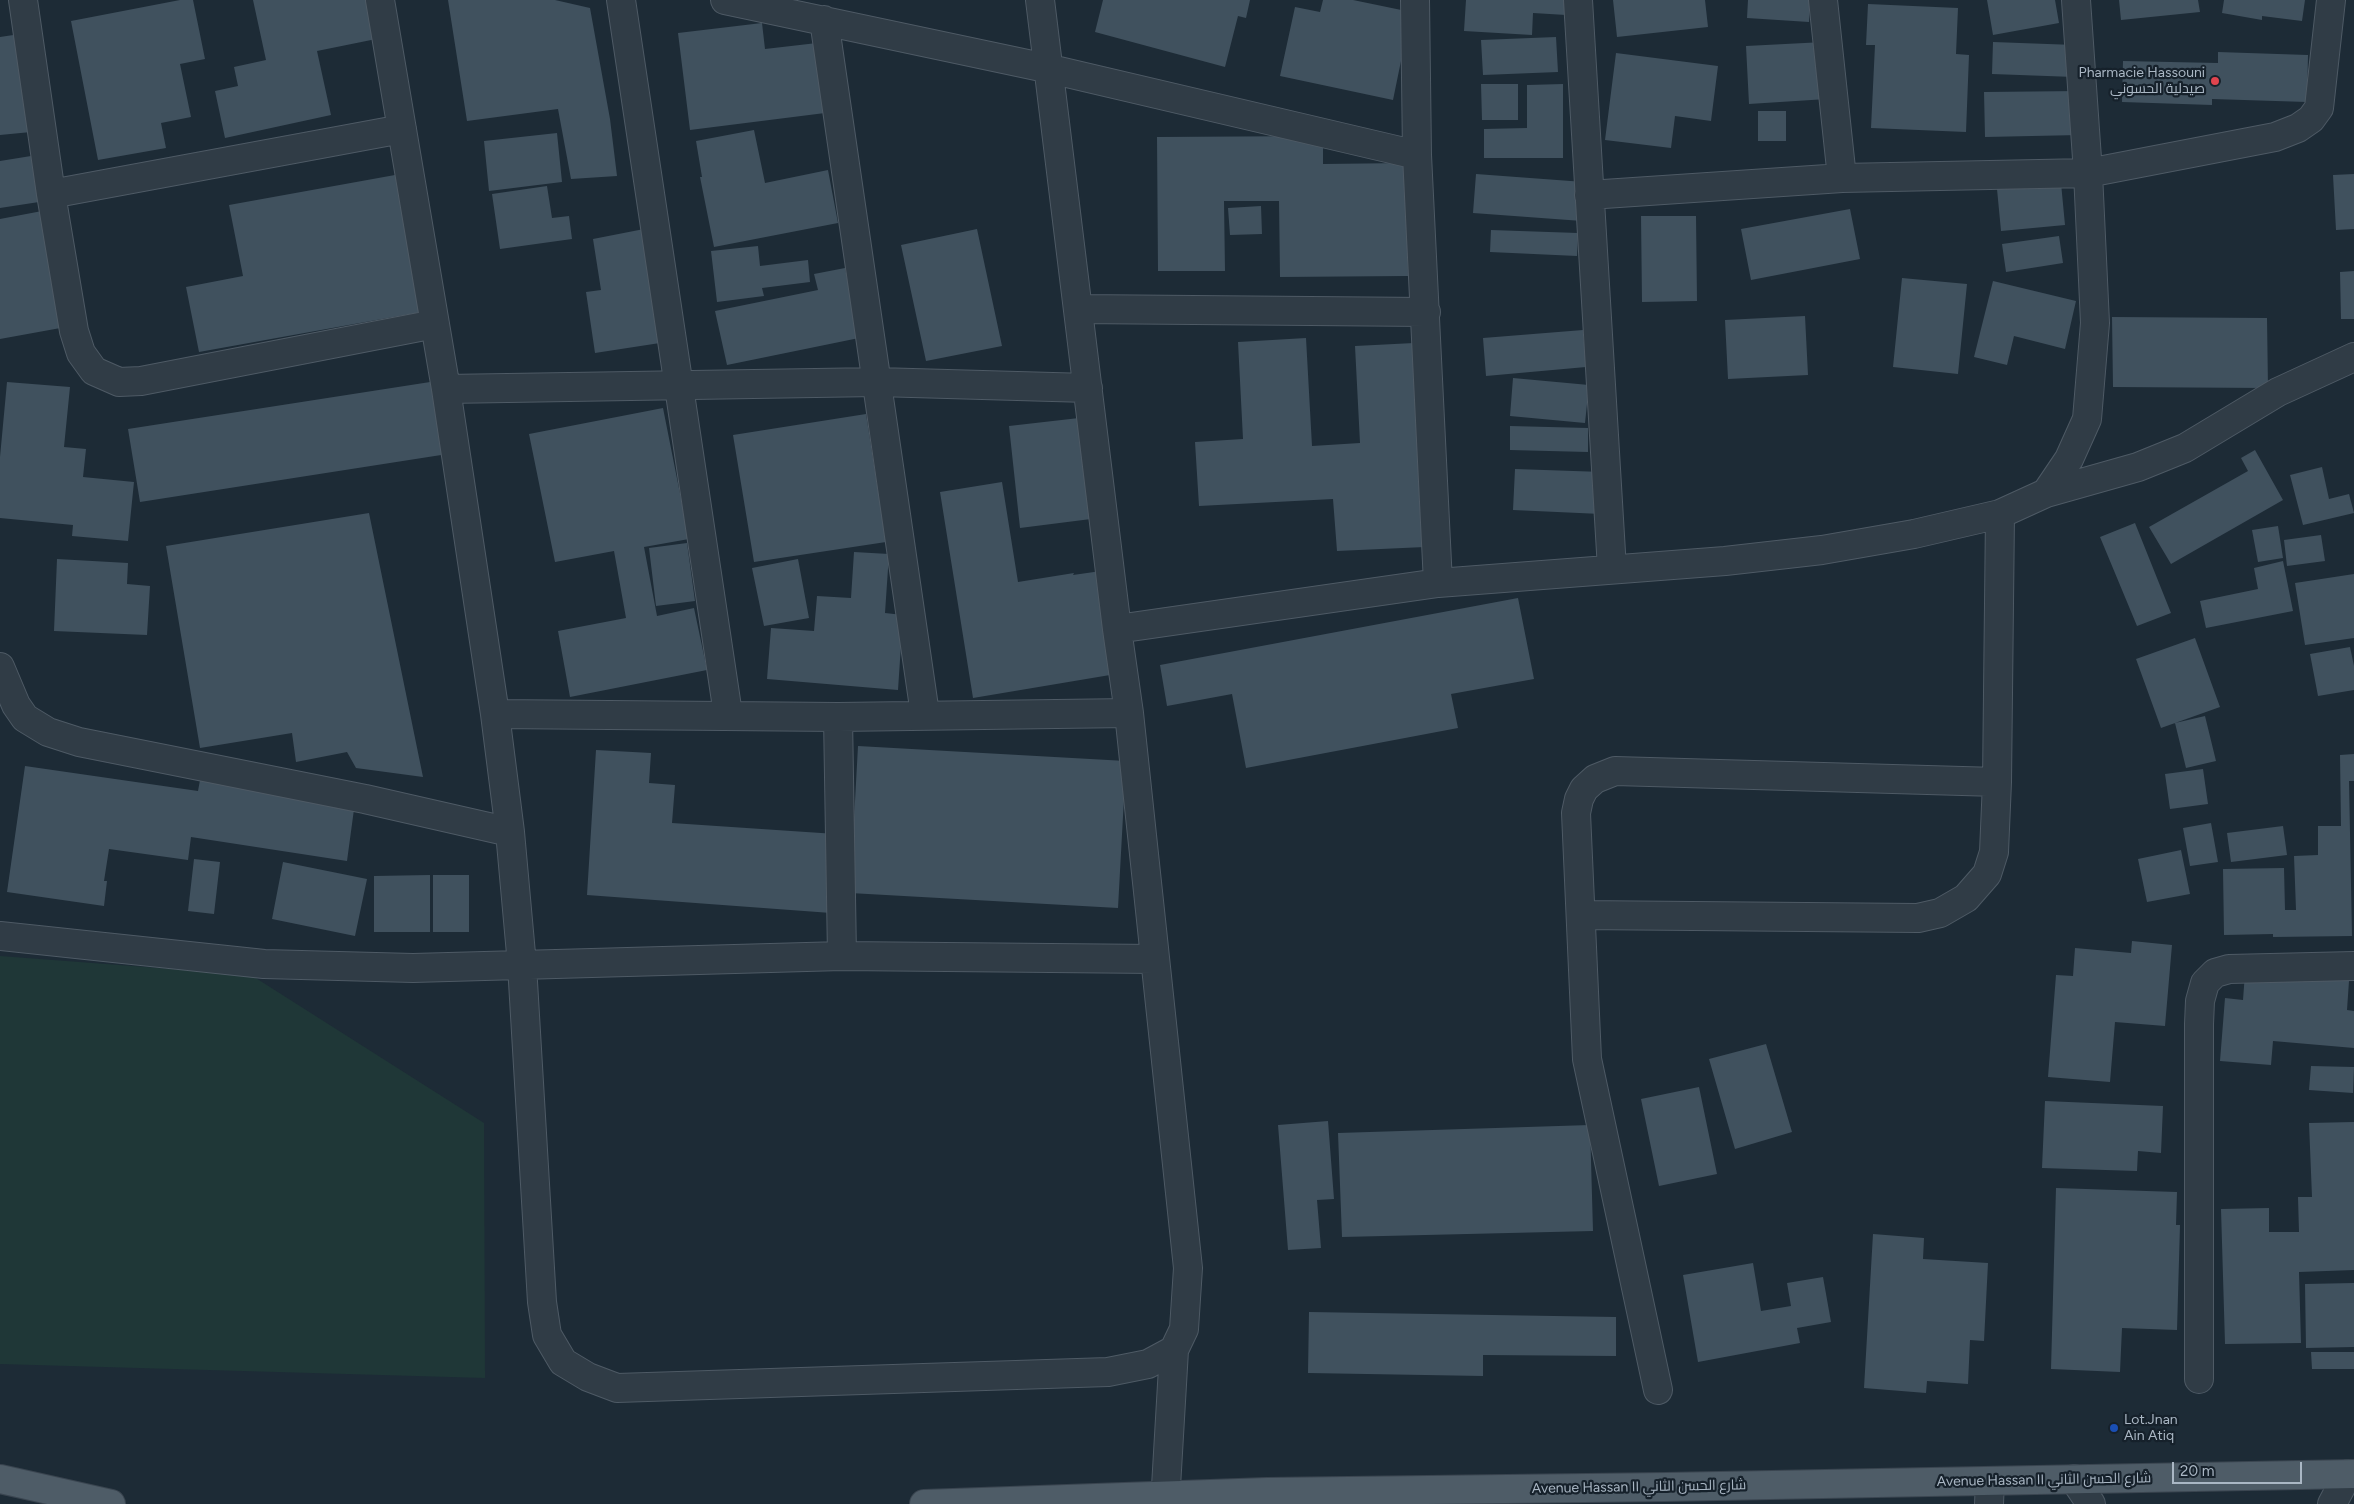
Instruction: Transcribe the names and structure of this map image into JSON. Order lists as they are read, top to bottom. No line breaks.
{"streets":{"main road":["Avenue Hassan II شارع الحسن الثاني"]},"places":["Pharmacie Hassouni صيدلية الحسوني","Lot.Jnan Ain Atiq"],"scale_bar":"20 m"}
